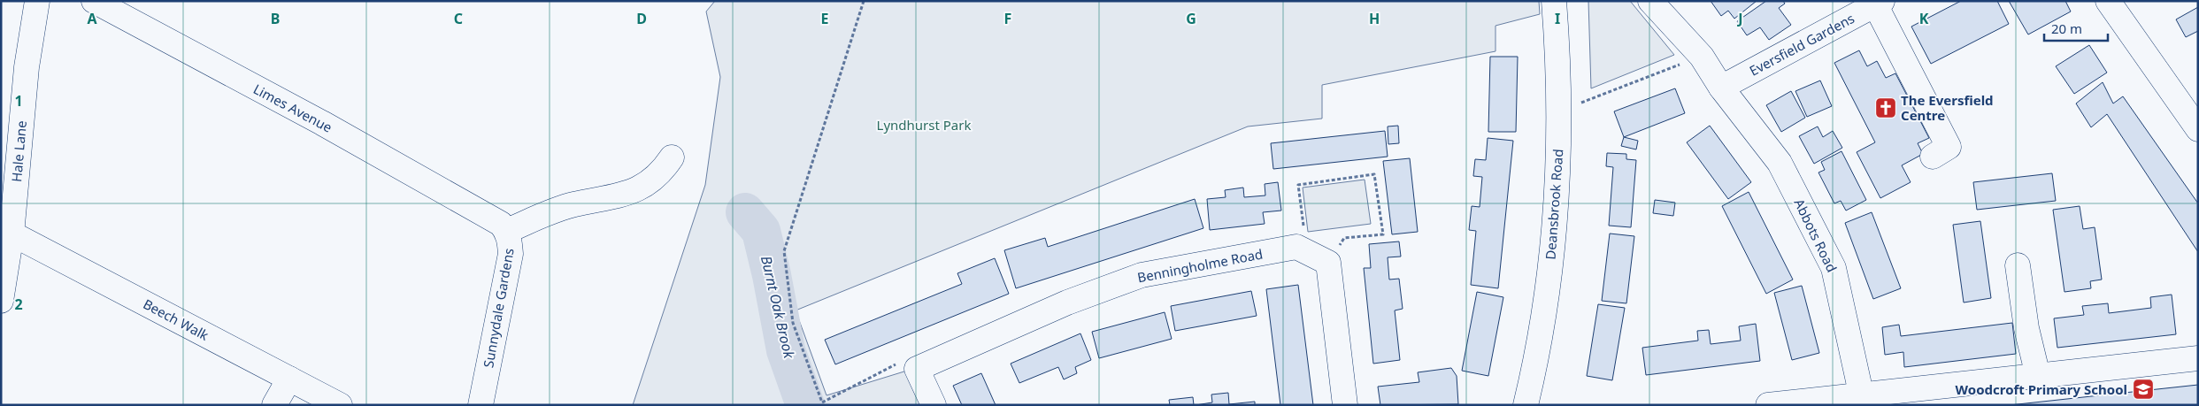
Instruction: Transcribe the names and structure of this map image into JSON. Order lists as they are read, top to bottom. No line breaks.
{"streets":{"street":["Eversfield Gardens","Limes Avenue","Hale Lane","Deansbrook Road","Abbots Road","Benningholme Road","Sunnydale Gardens","Beech Walk"]},"crossings":[["Eversfield Gardens","Abbots Road"],["Limes Avenue","Sunnydale Gardens"],["Hale Lane","Beech Walk"]],"water":["Burnt Oak Brook"],"parks":["Lyndhurst Park"],"places":{"church":["The Eversfield Centre"],"school or university":["Woodcroft Primary School"]},"scale_bar":"20 m","grid":{"columns":["A","B","C","D","E","F","G","H","I","J","K"],"rows":["1","2"]}}
